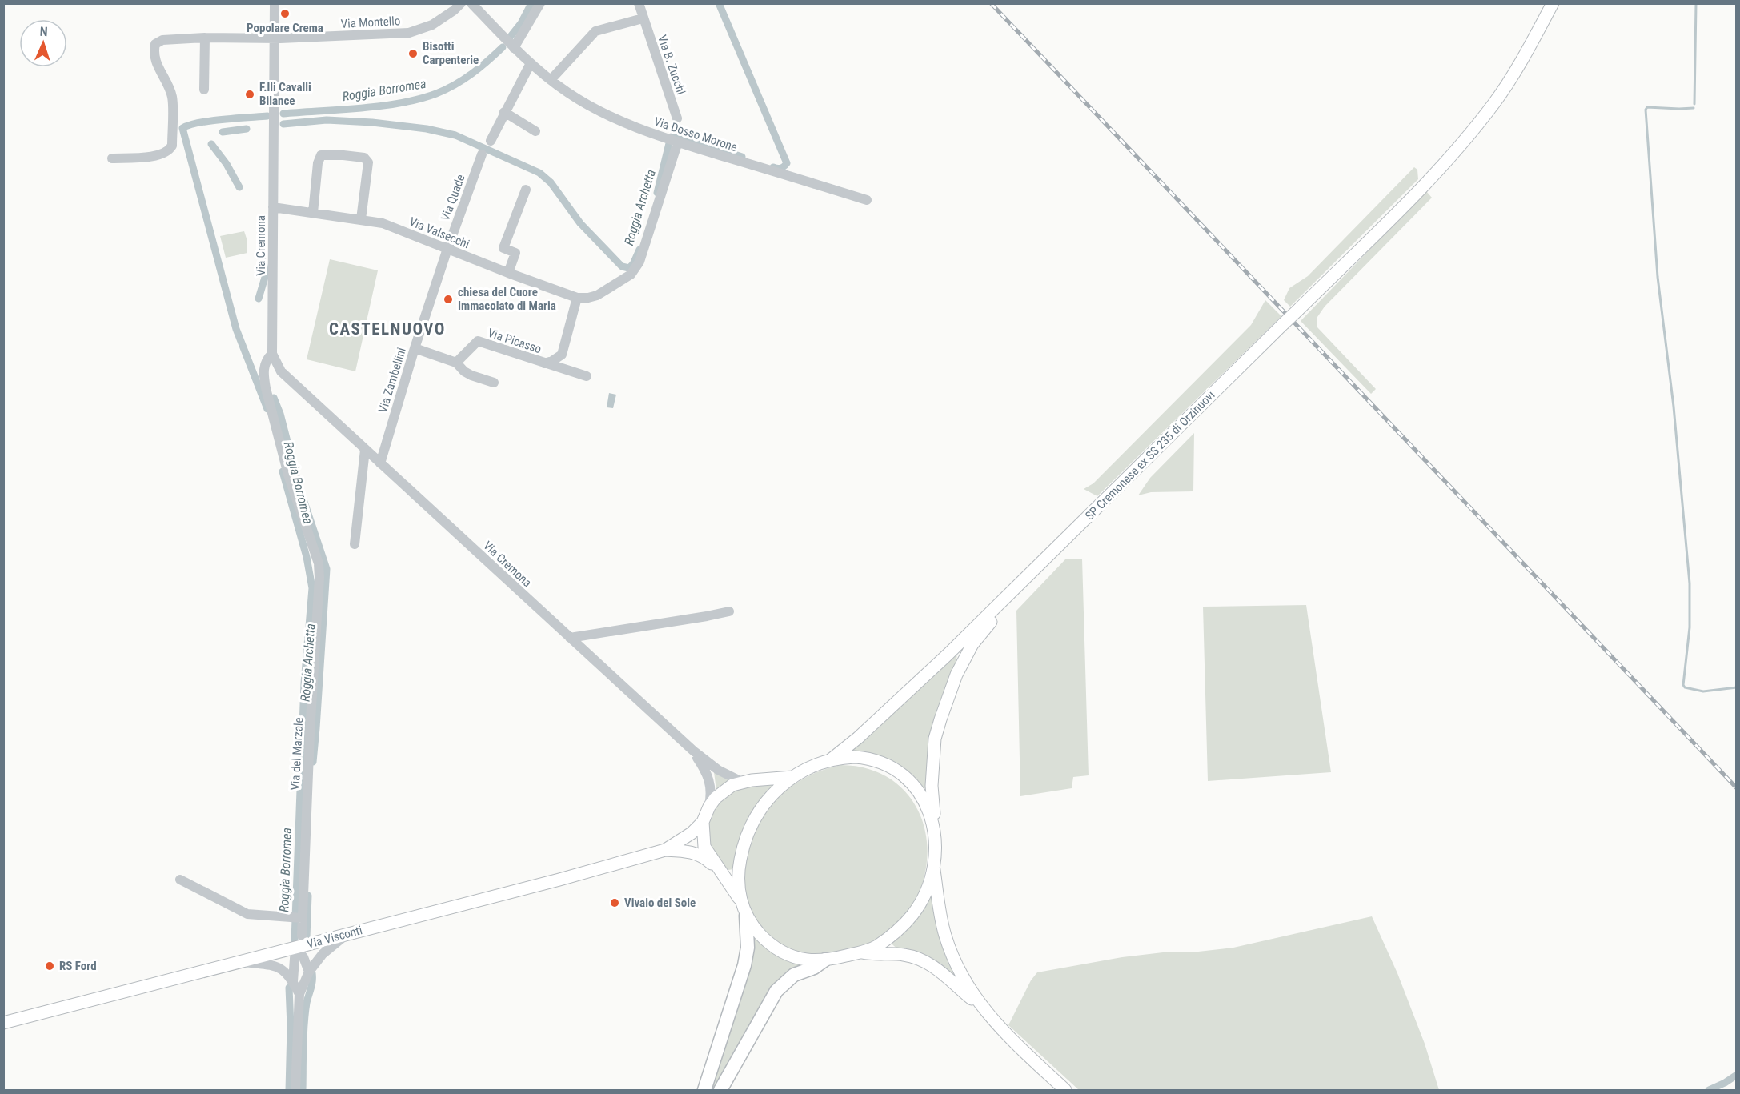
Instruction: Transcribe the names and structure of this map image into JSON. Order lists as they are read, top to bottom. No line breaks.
{"streets":{"main road":["SP Cremonese ex SS 235 di Orzinuovi","Via Visconti"],"street":["Via Montello","Via B. Zucchi","Via Dosso Morone","Via Quade","Via Valsecchi","Via Cremona","Via Picasso","Via Zambellini","Via del Marzale"]},"crossings":[["Via Montello","Via Cremona"],["Via Quade","Via Valsecchi"],["Via Quade","Via Zambellini"],["Via Valsecchi","Via Cremona"],["Via Valsecchi","Via Picasso"],["Via Valsecchi","Via Zambellini"],["Via Cremona","Via Zambellini"],["Via Cremona","Via del Marzale"]],"districts":["CASTELNUOVO"],"water":["Roggia Borromea","Roggia Archetta"],"places":["Popolare Crema","Bisotti Carpenterie","F.lli Cavalli Bilance","chiesa del Cuore Immacolato di Maria","Vivaio del Sole","RS Ford"],"north":"top"}
